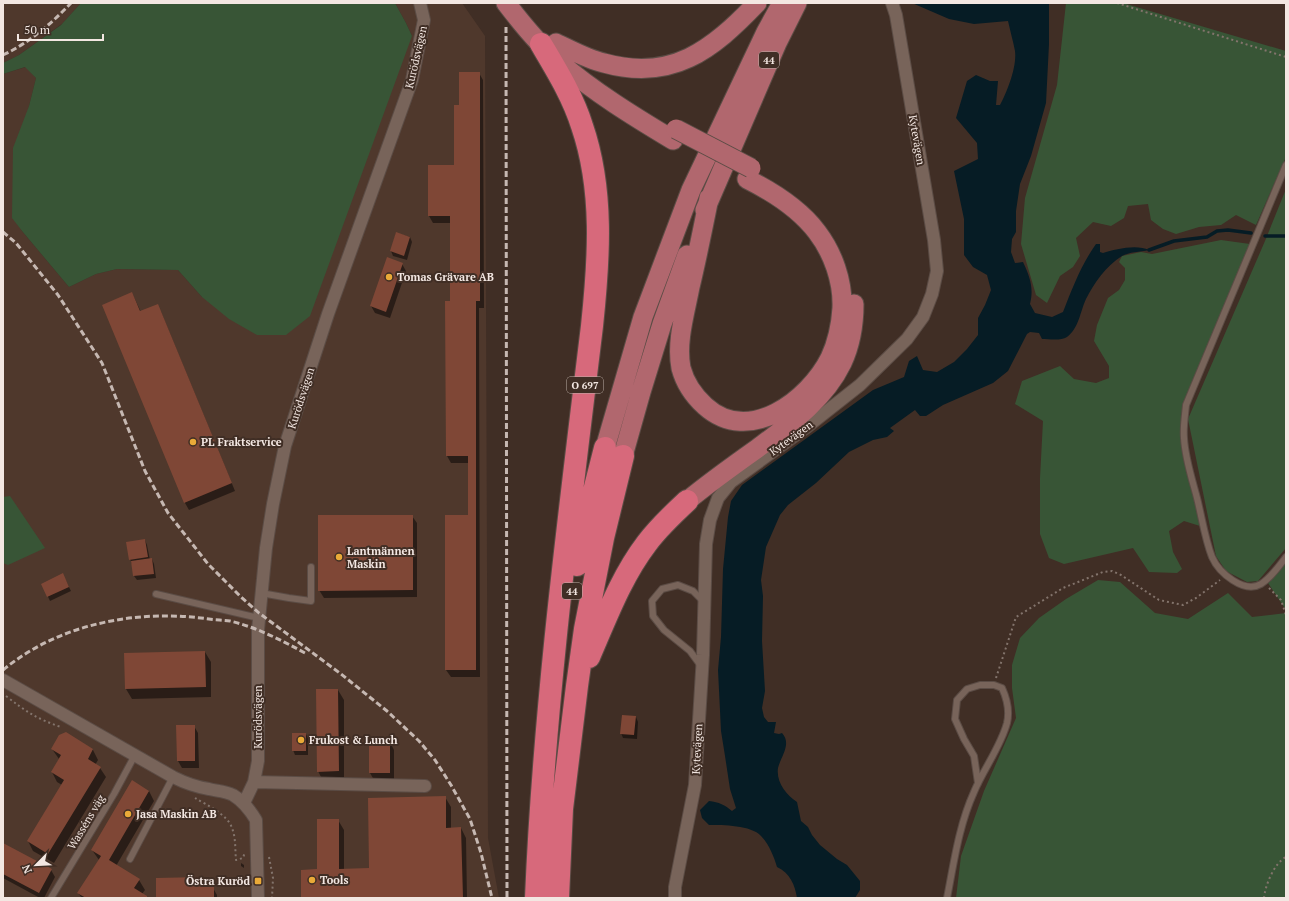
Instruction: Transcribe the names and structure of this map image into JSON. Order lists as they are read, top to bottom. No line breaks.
{"streets":{"highway":["44","O 697"],"street":["Kurödsvägen","Kytevägen"],"lane":["Wasséns väg"]},"crossings":[["44","O 697"]],"places":{"other":["Tomas Grävare AB","PL Fraktservice","Lantmännen Maskin","Frukost & Lunch","Jasa Maskin AB","Tools"],"transit":["Östra Kuröd"]},"scale_bar":"50 m","north":"bottom left"}
